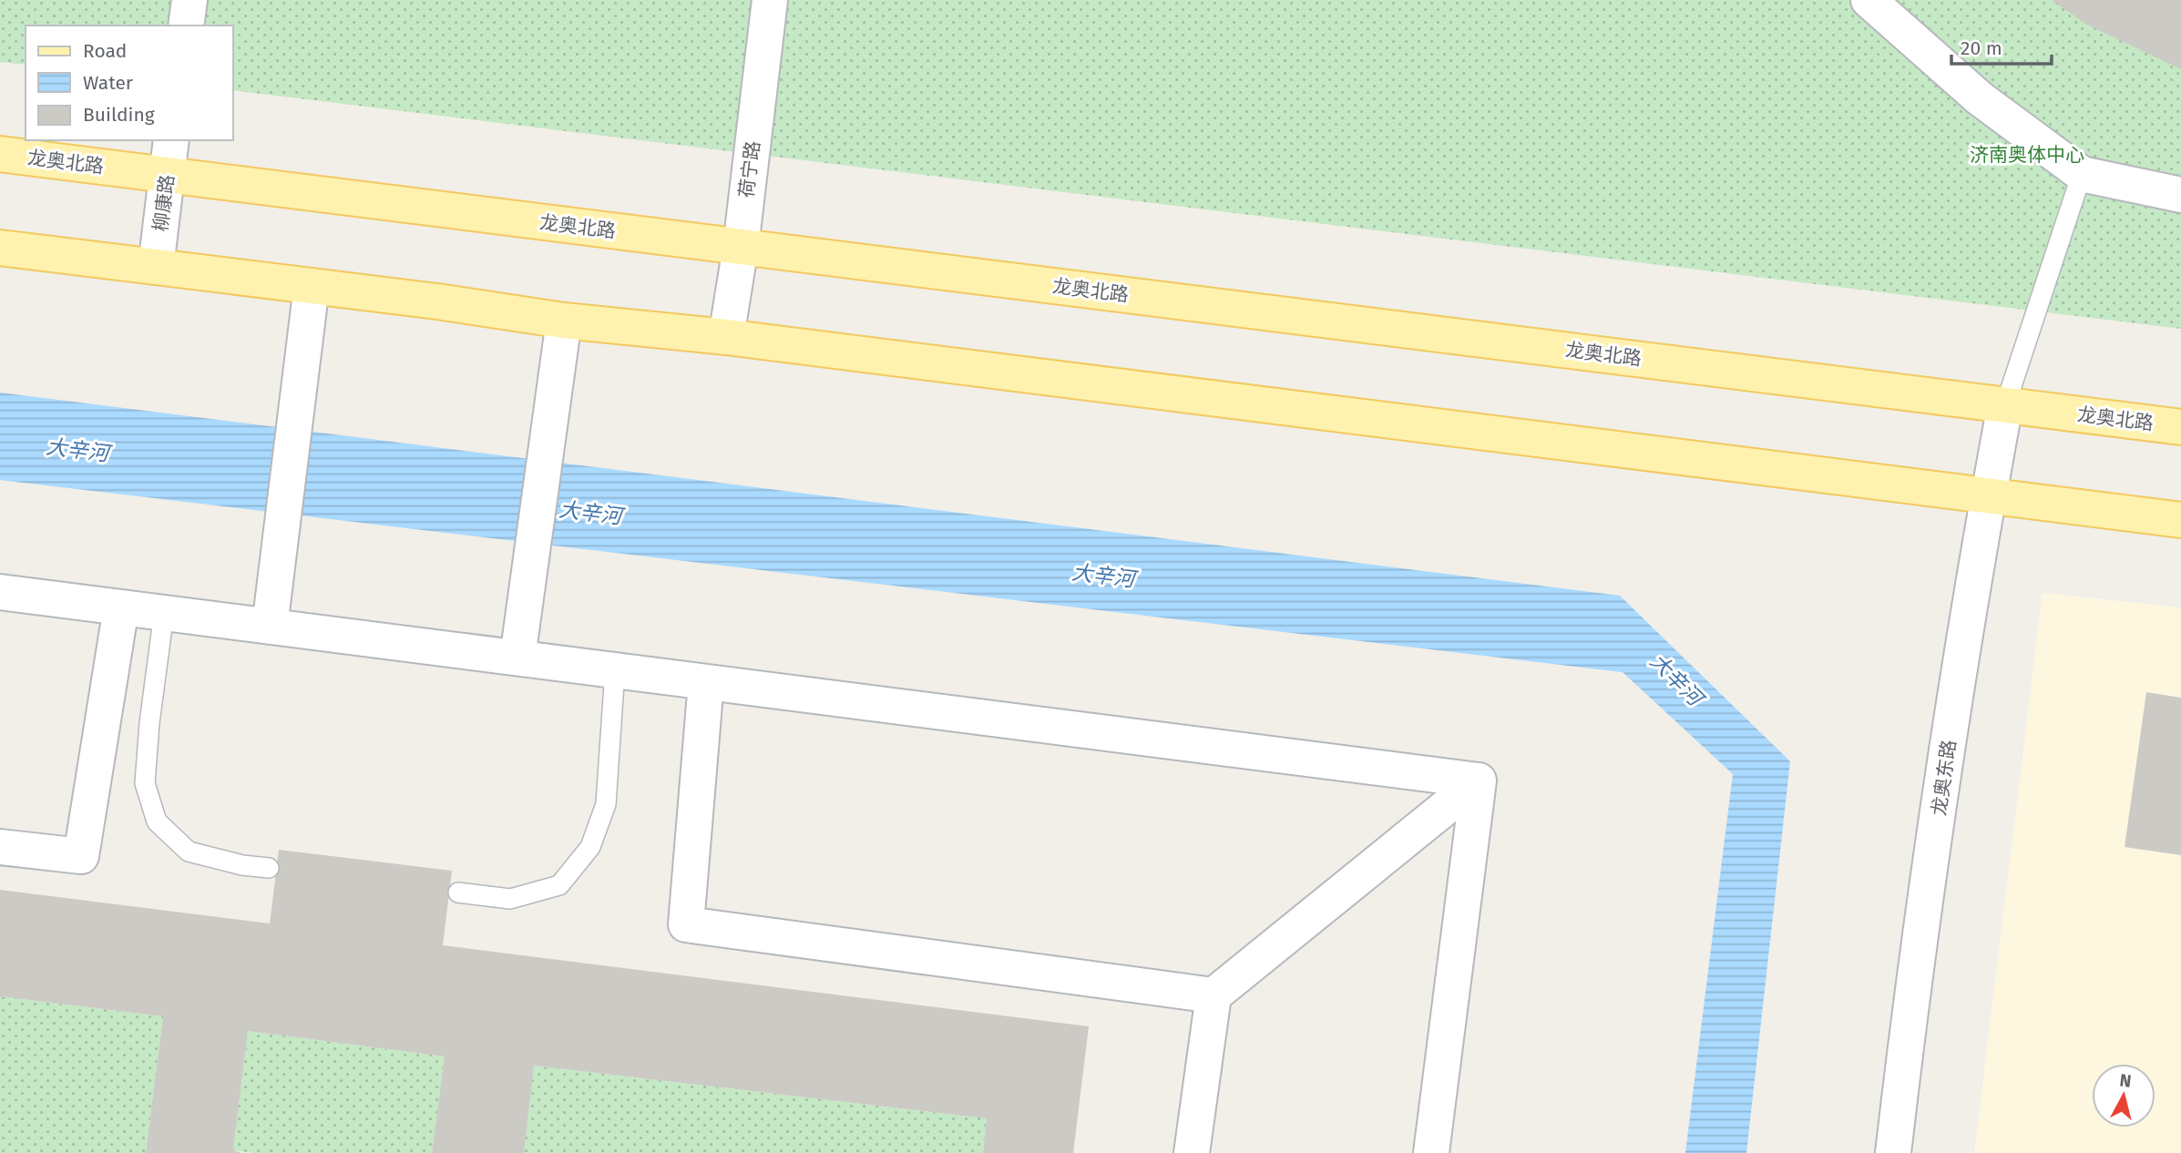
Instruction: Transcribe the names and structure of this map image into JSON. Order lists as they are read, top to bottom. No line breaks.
{"streets":{"main road":["龙奥北路"],"street":["荷宁路","柳康路","龙奥东路"]},"crossings":[["龙奥北路","荷宁路"],["龙奥北路","柳康路"],["龙奥北路","龙奥东路"]],"water":["大辛河"],"parks":["济南奥体中心"],"legend":["Road","Water","Building"],"scale_bar":"20 m","north":"top"}
